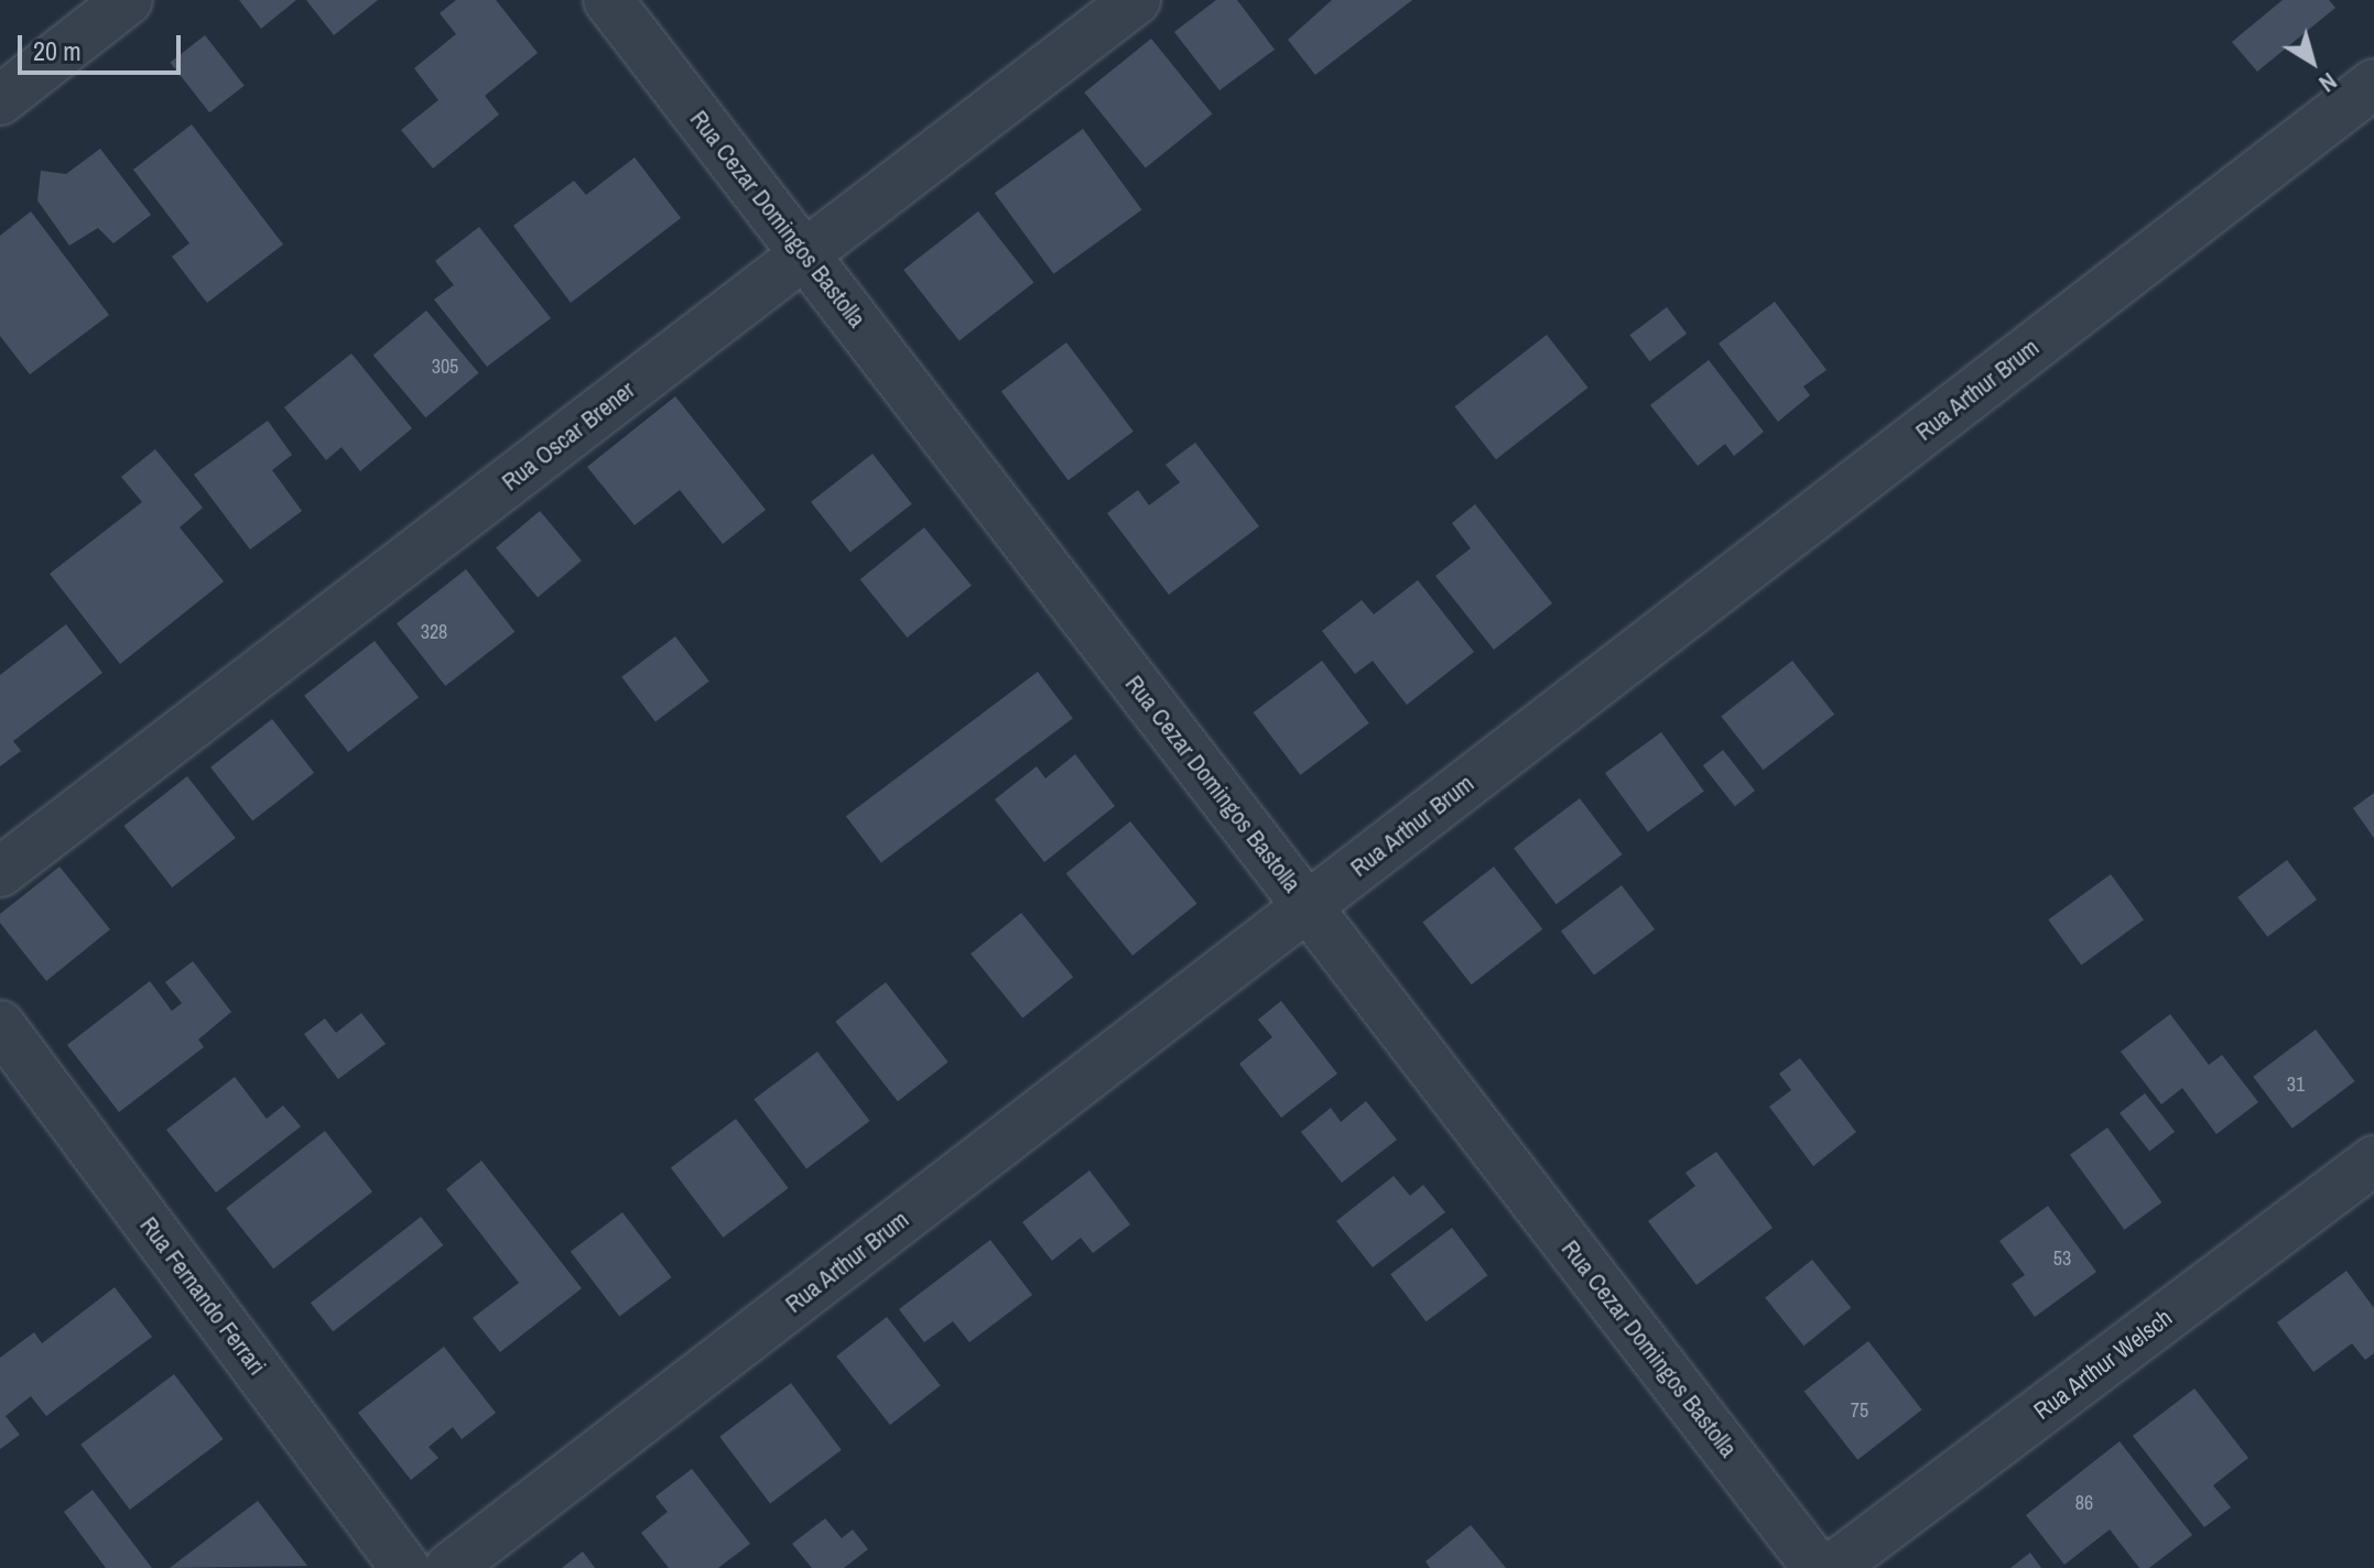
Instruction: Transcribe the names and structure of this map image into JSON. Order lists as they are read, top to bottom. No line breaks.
{"streets":{"street":["Rua Cezar Domingos Bastolla","Rua Arthur Brum","Rua Oscar Brener","Rua Fernando Ferrari","Rua Arthur Welsch"]},"crossings":[["Rua Cezar Domingos Bastolla","Rua Arthur Brum"],["Rua Cezar Domingos Bastolla","Rua Oscar Brener"]],"house_numbers":["305","328","31","53","75","86"],"scale_bar":"20 m","north":"bottom right"}
